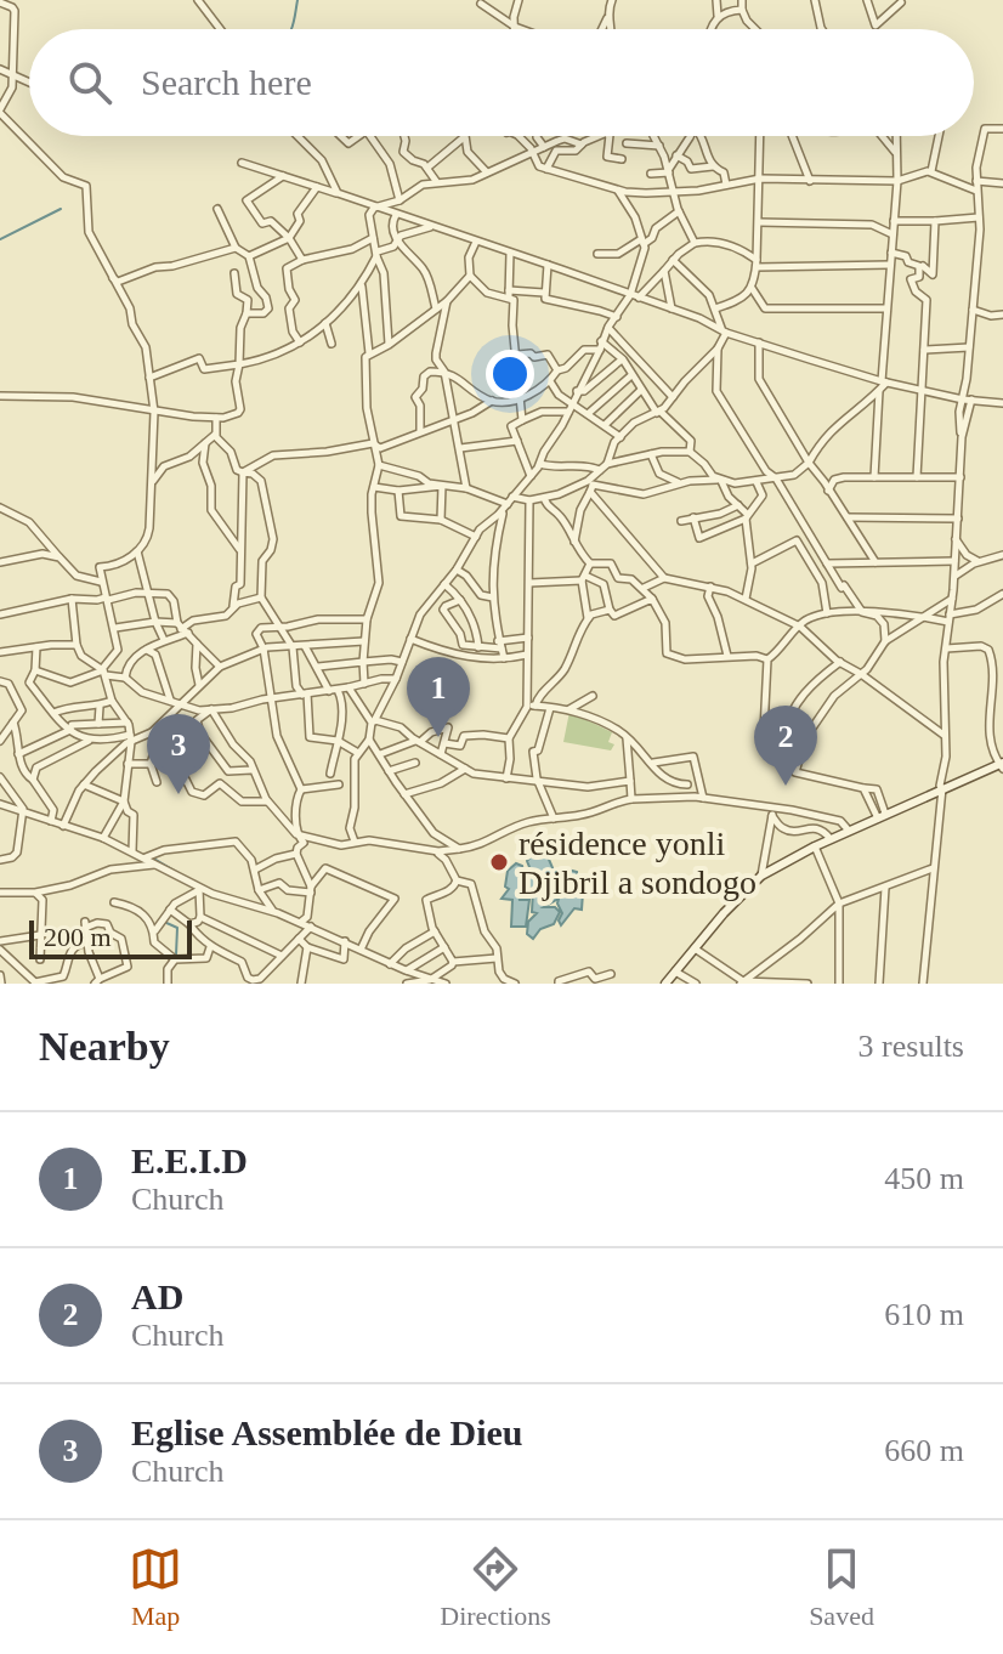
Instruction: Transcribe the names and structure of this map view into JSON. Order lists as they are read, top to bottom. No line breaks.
{"places":["résidence yonli Djibril a sondogo"],"scale_bar":"200 m","page":{"search":"Search here","pins":["1","2","3"],"scale":"200 m","heading":["Nearby","3 results"],"list":[{"mark":"1","name":"E.E.I.D","note":"Church","value":"450 m"},{"mark":"2","name":"AD","note":"Church","value":"610 m"},{"mark":"3","name":"Eglise Assemblée de Dieu","note":"Church","value":"660 m"}],"nav":["Map","Directions","Saved"]}}
